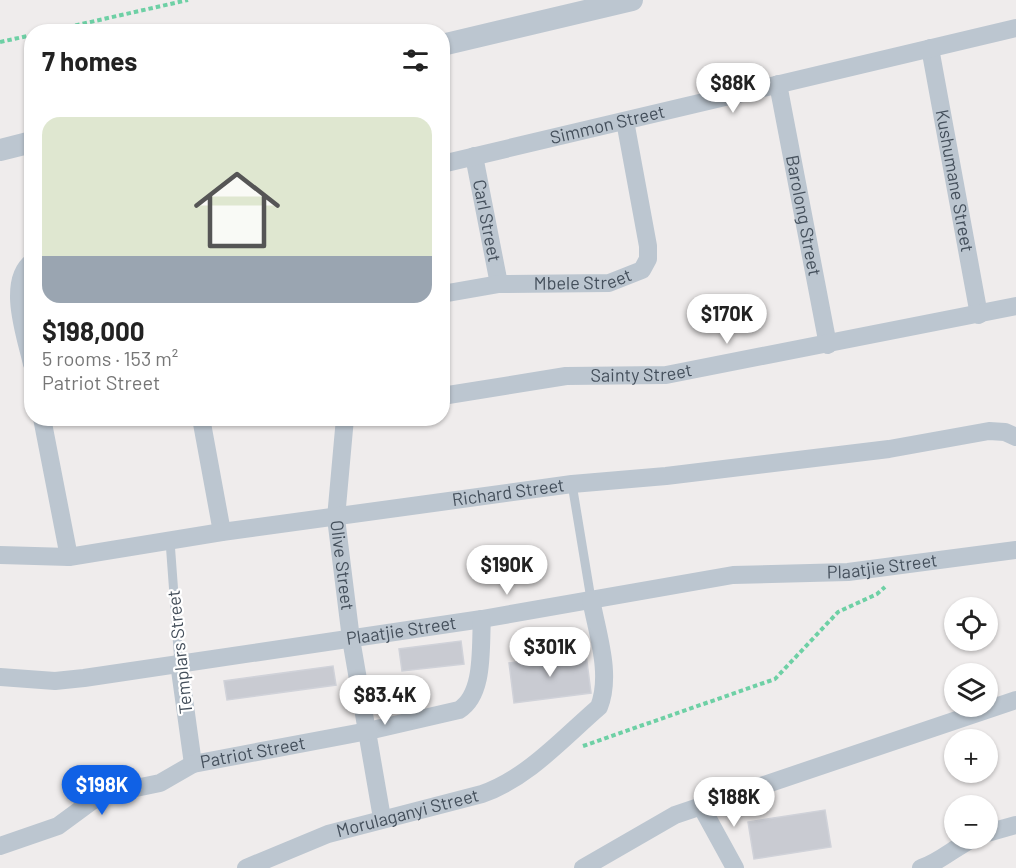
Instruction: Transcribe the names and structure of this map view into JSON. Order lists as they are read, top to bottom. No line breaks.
{"streets":{"street":["Simmon Street","Kushumane Street","Barolong Street","Carl Street","Mbele Street","Sainty Street","Richard Street","Olive Street","Plaatjie Street","Templars Street","Patriot Street","Morulaganyi Street"]},"crossings":[["Simmon Street","Kushumane Street"],["Simmon Street","Barolong Street"],["Simmon Street","Carl Street"],["Simmon Street","Mbele Street"],["Kushumane Street","Sainty Street"],["Barolong Street","Sainty Street"],["Carl Street","Mbele Street"],["Richard Street","Olive Street"],["Richard Street","Templars Street"],["Olive Street","Plaatjie Street"],["Olive Street","Patriot Street"],["Olive Street","Morulaganyi Street"],["Plaatjie Street","Templars Street"],["Plaatjie Street","Patriot Street"],["Plaatjie Street","Morulaganyi Street"],["Templars Street","Patriot Street"]],"page":{"heading":"7 homes","price":["$88K","$170K","$190K","$301K","$83.4K","$198K","$188K"],"list":[{"name":"$198,000","note":"5 rooms · 153 m² · Patriot Street"}],"map_buttons":["+","−"]}}
